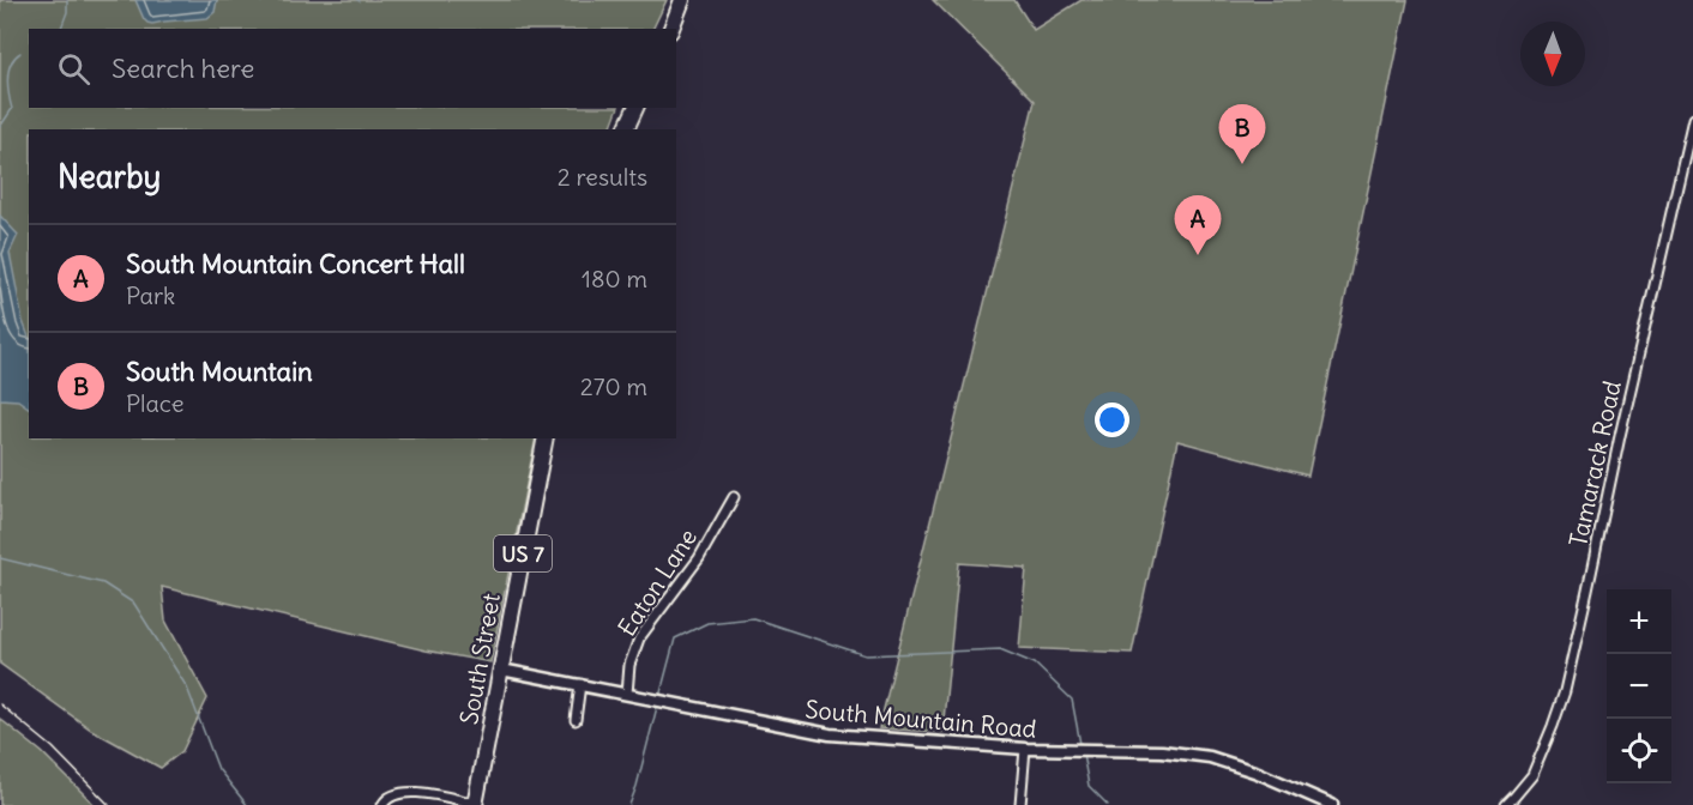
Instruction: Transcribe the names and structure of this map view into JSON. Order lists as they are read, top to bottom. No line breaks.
{"streets":{"highway":["US 7","South Street"],"street":["Tamarack Road","Eaton Lane","South Mountain Road"]},"crossings":[["Eaton Lane","South Mountain Road"],["South Street","South Mountain Road"]],"north":"bottom","page":{"search":"Search here","pins":["B","A"],"heading":["Nearby","2 results"],"list":[{"mark":"A","name":"South Mountain Concert Hall","note":"Park","value":"180 m"},{"mark":"B","name":"South Mountain","note":"Place","value":"270 m"}],"map_buttons":["+","−"]}}
